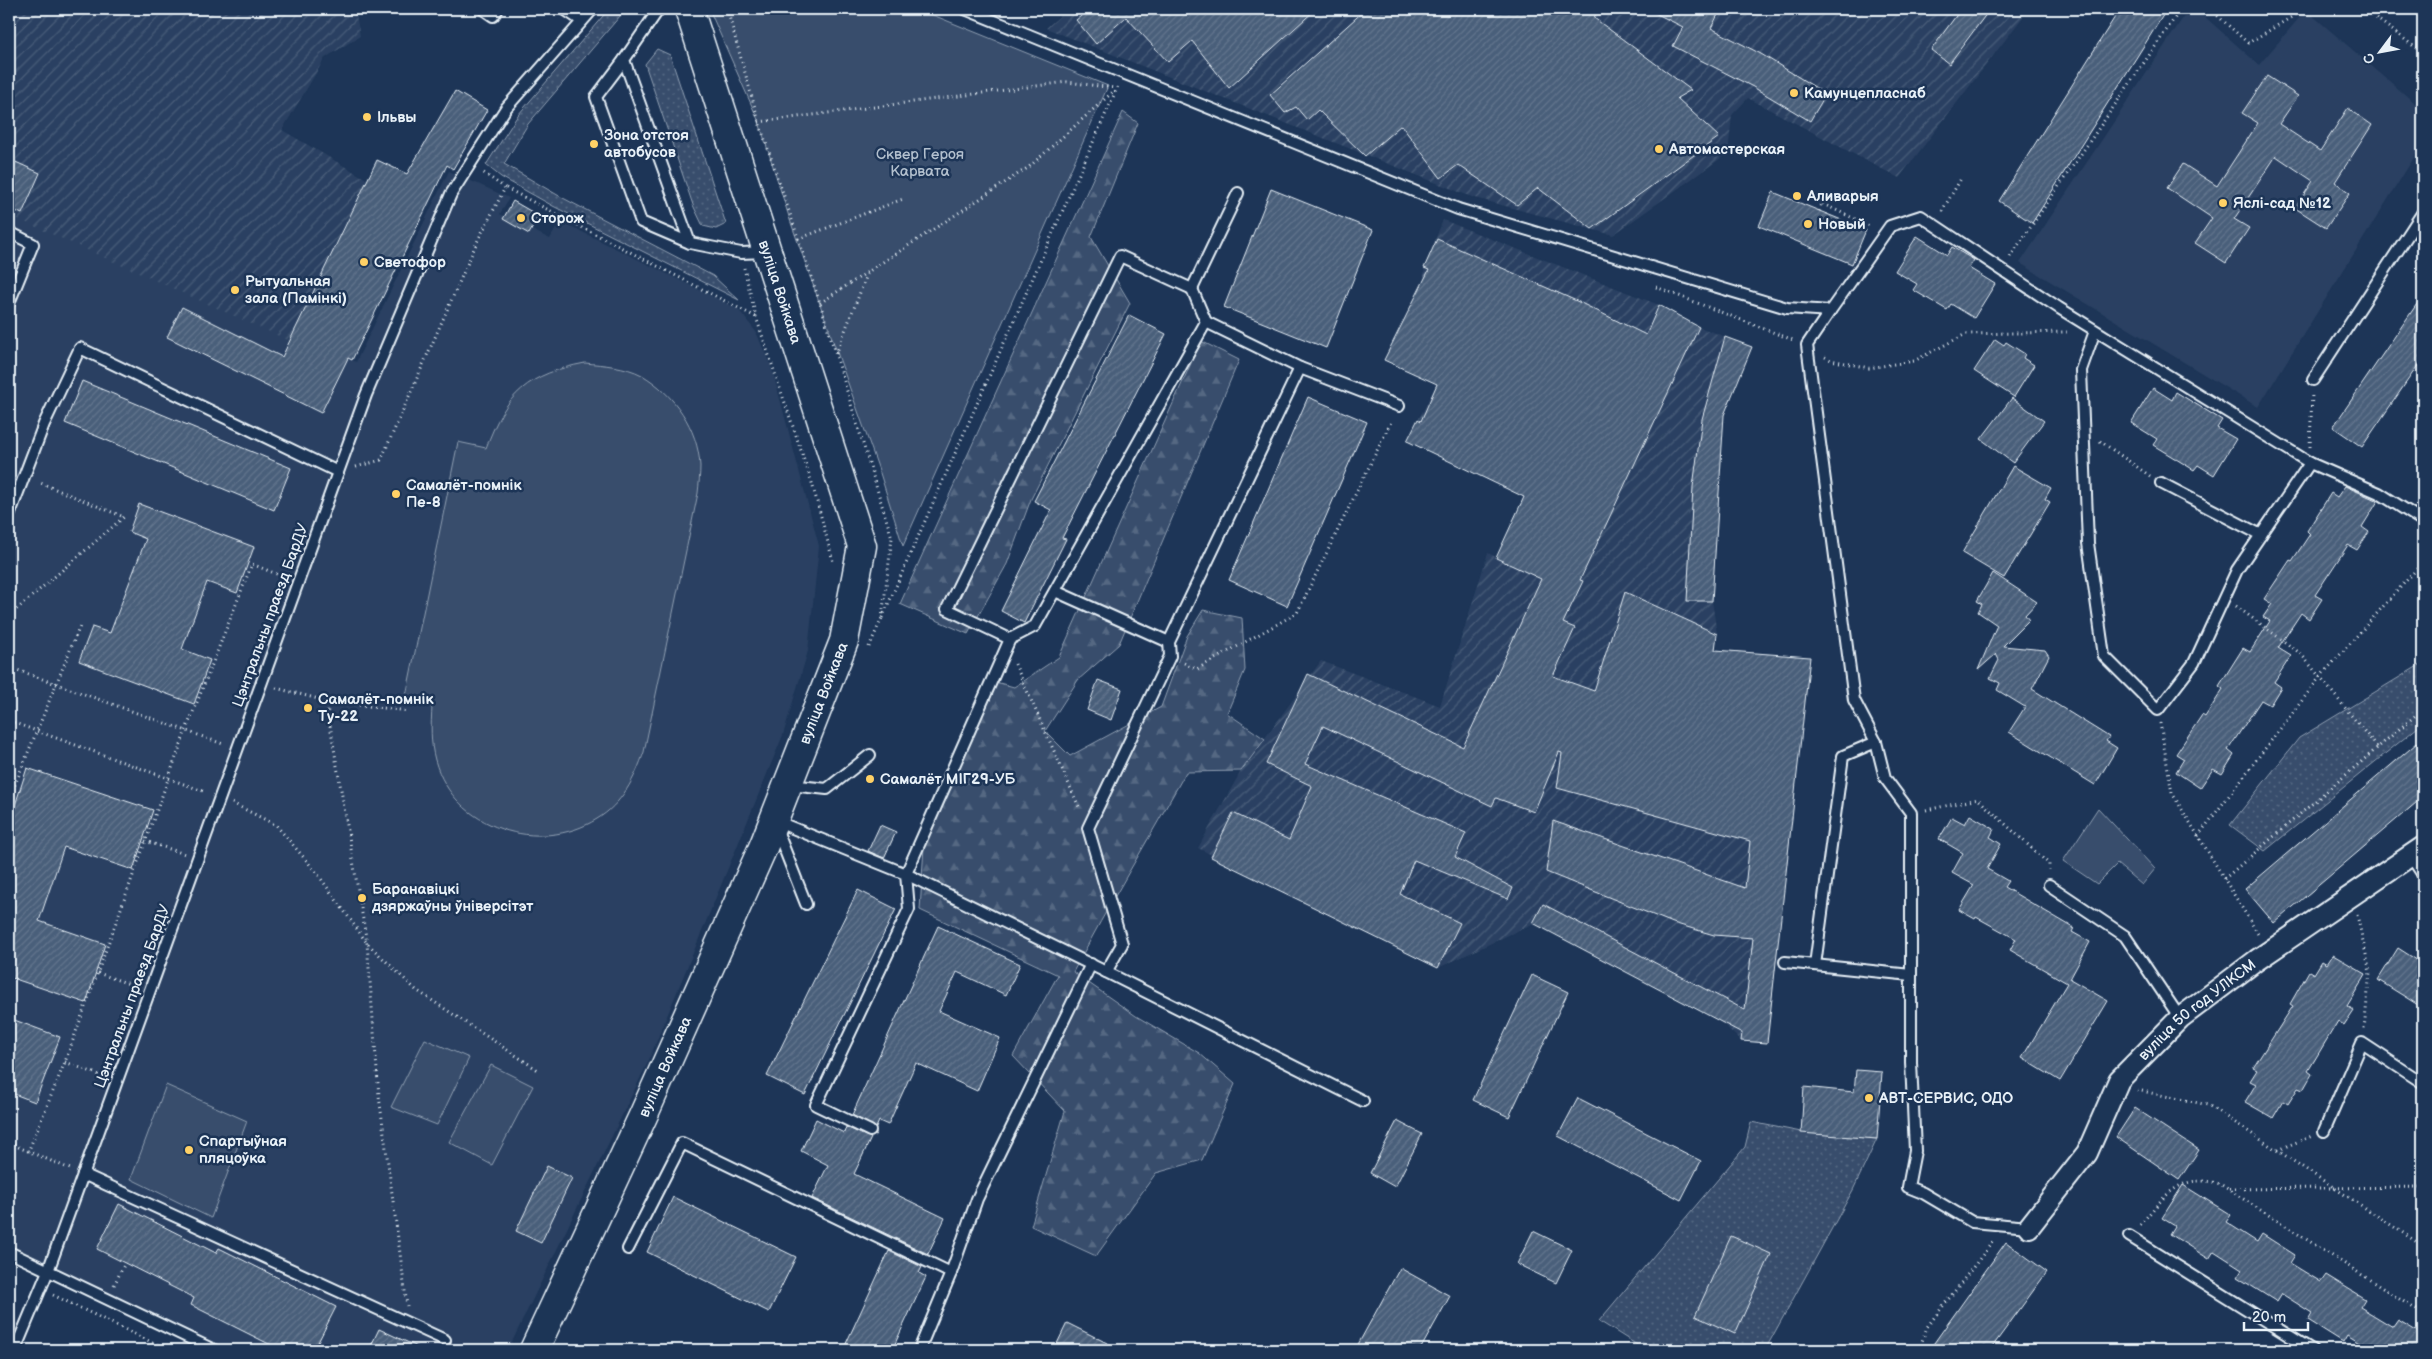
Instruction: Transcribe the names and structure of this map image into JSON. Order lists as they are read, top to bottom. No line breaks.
{"streets":{"main road":["вуліца Войкава"],"street":["вуліца 50 год УЛКСМ"],"lane":["Цэнтральны праезд БарДУ"]},"parks":["Сквер Героя Карвата"],"places":["Камунцепласнаб","Ільвы","Зона отстоя автобусов","Автомастерская","Аливарыя","Яслі-сад №12","Сторож","Новый","Светофор","Рытуальная зала (Памінкі)","Самалёт-помнік Пе-8","Самалёт-помнік Ту-22","Самалёт МІГ29-УБ","Баранавіцкі дзяржаўны ўніверсітэт","АВТ-СЕРВИС, ОДО","Спартыўная пляцоўка"],"scale_bar":"20 m","north":"bottom left"}
